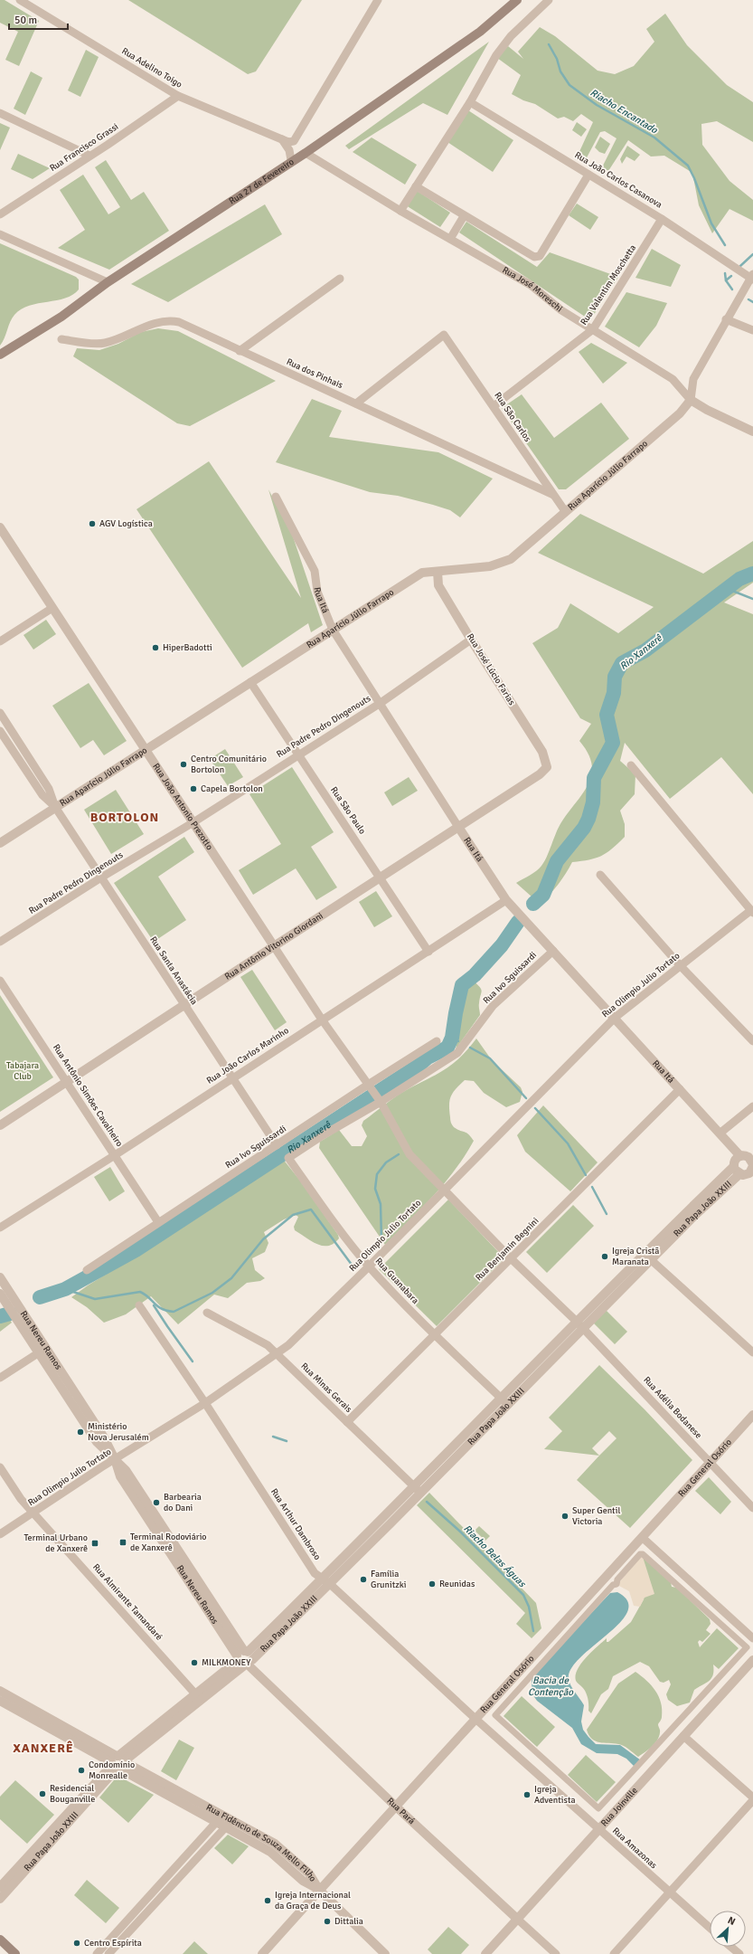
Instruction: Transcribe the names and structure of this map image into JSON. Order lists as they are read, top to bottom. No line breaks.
{"streets":{"main road":["Rua 27 de Fevereiro"],"street":["Rua Adelino Toigo","Rua Francisco Grassi","Rua João Carlos Casanova","Rua Valentim Moschetta","Rua José Moreschi","Rua dos Pinhais","Rua São Carlos","Rua Aparício Júlio Farrapo","Rua Itá","Rua José Lúcio Farias","Rua Padre Pedro Dingenouts","Rua João Antonio Prezotto","Rua São Paulo","Rua Antônio Vitorino Giordani","Rua Santa Anastácia","Rua Ivo Sguissardi","Rua Olimpio Julio Tortato","Rua João Carlos Marinho","Rua Antônio Simões Cavalheiro","Rua Papa João XXIII","Rua Benjamin Begnini","Rua Guanabara","Rua Nereu Ramos","Rua Minas Gerais","Rua Adélia Bodanese","Rua General Osório","Rua Arthur Dambroso","Rua Almirante Tamandaré","Rua Joinville","Rua Pará","Rua Fidêncio de Souza Mello Filho","Rua Amazonas"]},"crossings":[["Rua Adelino Toigo","Rua Francisco Grassi"],["Rua João Carlos Casanova","Rua Valentim Moschetta"],["Rua 27 de Fevereiro","Rua José Moreschi"],["Rua Valentim Moschetta","Rua José Moreschi"],["Rua Valentim Moschetta","Rua São Carlos"],["Rua José Moreschi","Rua Aparício Júlio Farrapo"],["Rua dos Pinhais","Rua São Carlos"],["Rua São Carlos","Rua Aparício Júlio Farrapo"],["Rua Aparício Júlio Farrapo","Rua Itá"],["Rua Aparício Júlio Farrapo","Rua José Lúcio Farias"],["Rua Aparício Júlio Farrapo","Rua João Antonio Prezotto"],["Rua Aparício Júlio Farrapo","Rua São Paulo"],["Rua Aparício Júlio Farrapo","Rua Santa Anastácia"],["Rua Itá","Rua Padre Pedro Dingenouts"],["Rua Itá","Rua Antônio Vitorino Giordani"],["Rua Itá","Rua Ivo Sguissardi"],["Rua Itá","Rua Olimpio Julio Tortato"],["Rua Itá","Rua João Carlos Marinho"],["Rua Itá","Rua Papa João XXIII"],["Rua Itá","Rua Benjamin Begnini"],["Rua José Lúcio Farias","Rua Padre Pedro Dingenouts"],["Rua José Lúcio Farias","Rua Antônio Vitorino Giordani"],["Rua Padre Pedro Dingenouts","Rua João Antonio Prezotto"],["Rua Padre Pedro Dingenouts","Rua São Paulo"],["Rua Padre Pedro Dingenouts","Rua Santa Anastácia"],["Rua João Antonio Prezotto","Rua Antônio Vitorino Giordani"],["Rua João Antonio Prezotto","Rua Ivo Sguissardi"],["Rua João Antonio Prezotto","Rua Olimpio Julio Tortato"],["Rua João Antonio Prezotto","Rua João Carlos Marinho"],["Rua João Antonio Prezotto","Rua Adélia Bodanese"],["Rua São Paulo","Rua Antônio Vitorino Giordani"],["Rua São Paulo","Rua João Carlos Marinho"],["Rua Antônio Vitorino Giordani","Rua Santa Anastácia"],["Rua Antônio Vitorino Giordani","Rua Antônio Simões Cavalheiro"],["Rua Santa Anastácia","Rua Ivo Sguissardi"],["Rua Santa Anastácia","Rua João Carlos Marinho"],["Rua Ivo Sguissardi","Rua Antônio Simões Cavalheiro"],["Rua Ivo Sguissardi","Rua Guanabara"],["Rua Olimpio Julio Tortato","Rua Guanabara"],["Rua Olimpio Julio Tortato","Rua Nereu Ramos"],["Rua Olimpio Julio Tortato","Rua Minas Gerais"],["Rua Olimpio Julio Tortato","Rua Adélia Bodanese"],["Rua Olimpio Julio Tortato","Rua Arthur Dambroso"],["Rua Olimpio Julio Tortato","Rua Almirante Tamandaré"],["Rua João Carlos Marinho","Rua Antônio Simões Cavalheiro"],["Rua Papa João XXIII","Rua Guanabara"],["Rua Papa João XXIII","Rua Nereu Ramos"],["Rua Papa João XXIII","Rua Minas Gerais"],["Rua Papa João XXIII","Rua Adélia Bodanese"],["Rua Papa João XXIII","Rua Arthur Dambroso"],["Rua Papa João XXIII","Rua Almirante Tamandaré"],["Rua Papa João XXIII","Rua Pará"],["Rua Papa João XXIII","Rua Fidêncio de Souza Mello Filho"],["Rua Benjamin Begnini","Rua Guanabara"],["Rua Benjamin Begnini","Rua Minas Gerais"],["Rua Benjamin Begnini","Rua Adélia Bodanese"],["Rua Nereu Ramos","Rua Pará"],["Rua Adélia Bodanese","Rua General Osório"],["Rua General Osório","Rua Arthur Dambroso"],["Rua General Osório","Rua Pará"],["Rua General Osório","Rua Fidêncio de Souza Mello Filho"],["Rua General Osório","Rua Amazonas"],["Rua Arthur Dambroso","Rua Amazonas"],["Rua Joinville","Rua Pará"],["Rua Joinville","Rua Amazonas"]],"districts":["BORTOLON","XANXERÊ"],"water":["Riacho Encantado","Rio Xanxerê","Riacho Belas Águas","Bacia de Contenção"],"parks":["Tabajara Club"],"places":{"other":["AGV Logística","HiperBadotti","Centro Comunitário Bortolon","Capela Bortolon","Igreja Cristã Maranata","Ministério Nova Jerusalém","Barbearia do Dani","Super Gentil Victoria","Família Grunitzki","Reunidas","MILKMONEY","Condomínio Monrealle","Residencial Bouganville","Igreja Adventista","Igreja Internacional da Graça de Deus","Dittalia","Centro Espírita"],"transit":["Terminal Rodoviário de Xanxerê","Terminal Urbano de Xanxerê"]},"scale_bar":"50 m","north":"top right"}
